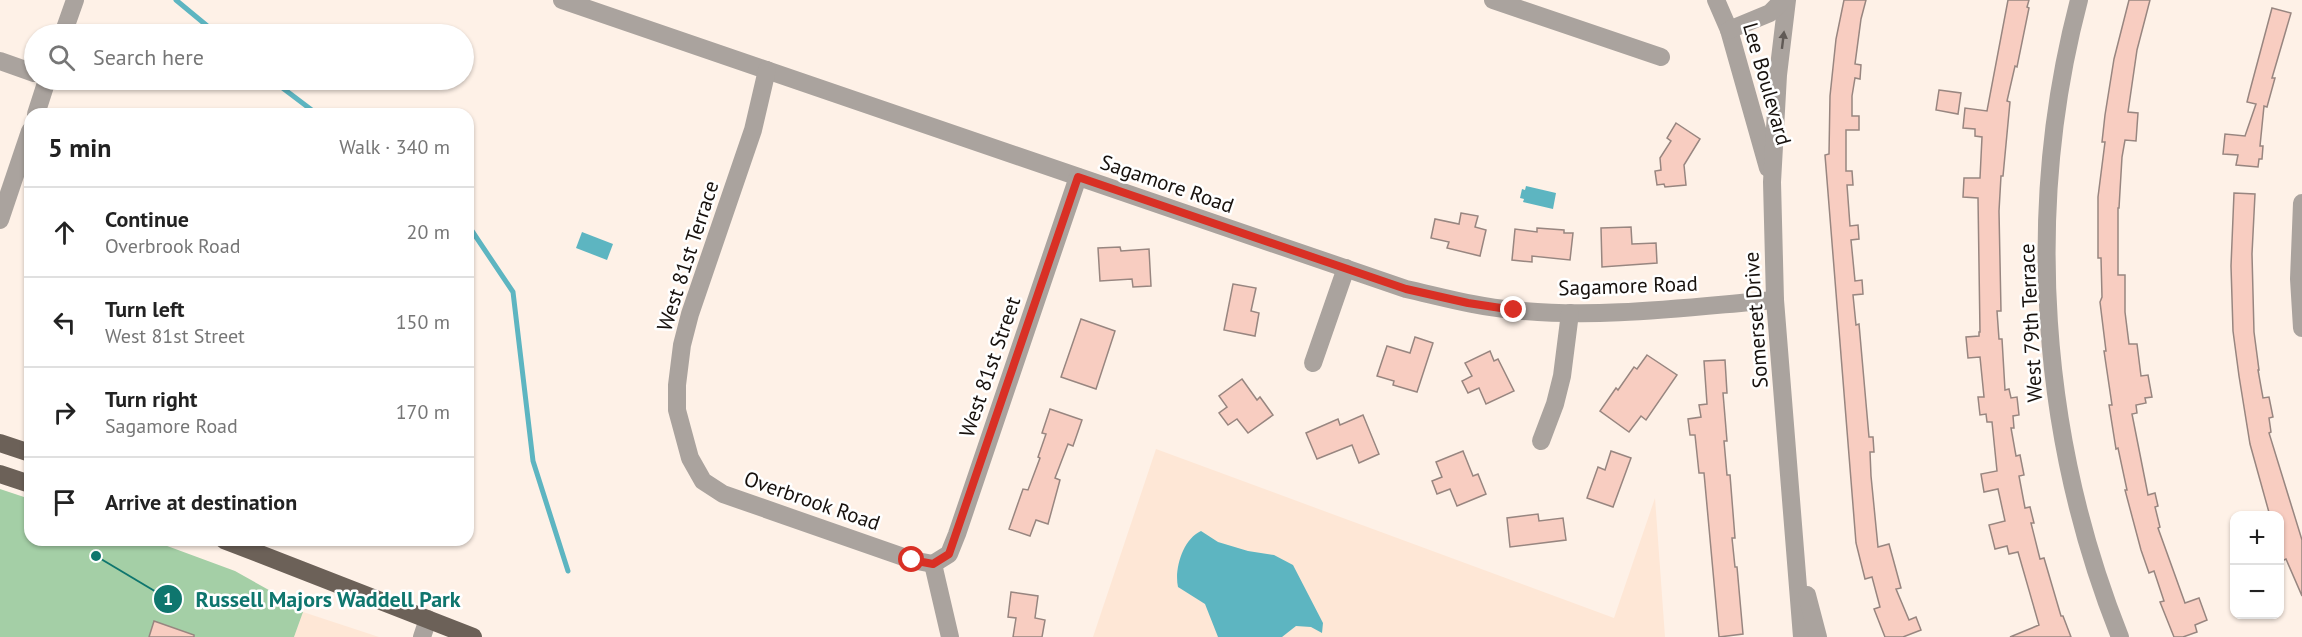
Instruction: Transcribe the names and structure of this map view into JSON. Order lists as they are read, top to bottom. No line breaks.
{"streets":{"street":["Lee Boulevard","Sagamore Road","West 81st Terrace","Somerset Drive","West 79th Terrace","West 81st Street","Overbrook Road"]},"crossings":[["Lee Boulevard","Somerset Drive"],["Sagamore Road","West 81st Terrace"],["Sagamore Road","Somerset Drive"],["Sagamore Road","West 81st Street"],["West 81st Terrace","Overbrook Road"],["West 81st Street","Overbrook Road"]],"places":["Russell Majors Waddell Park"],"page":{"search":"Search here","heading":["5 min","Walk · 340 m"],"list":[["Continue","Overbrook Road","20 m"],["Turn left","West 81st Street","150 m"],["Turn right","Sagamore Road","170 m"],"Arrive at destination"],"map_buttons":["+","−"]}}
